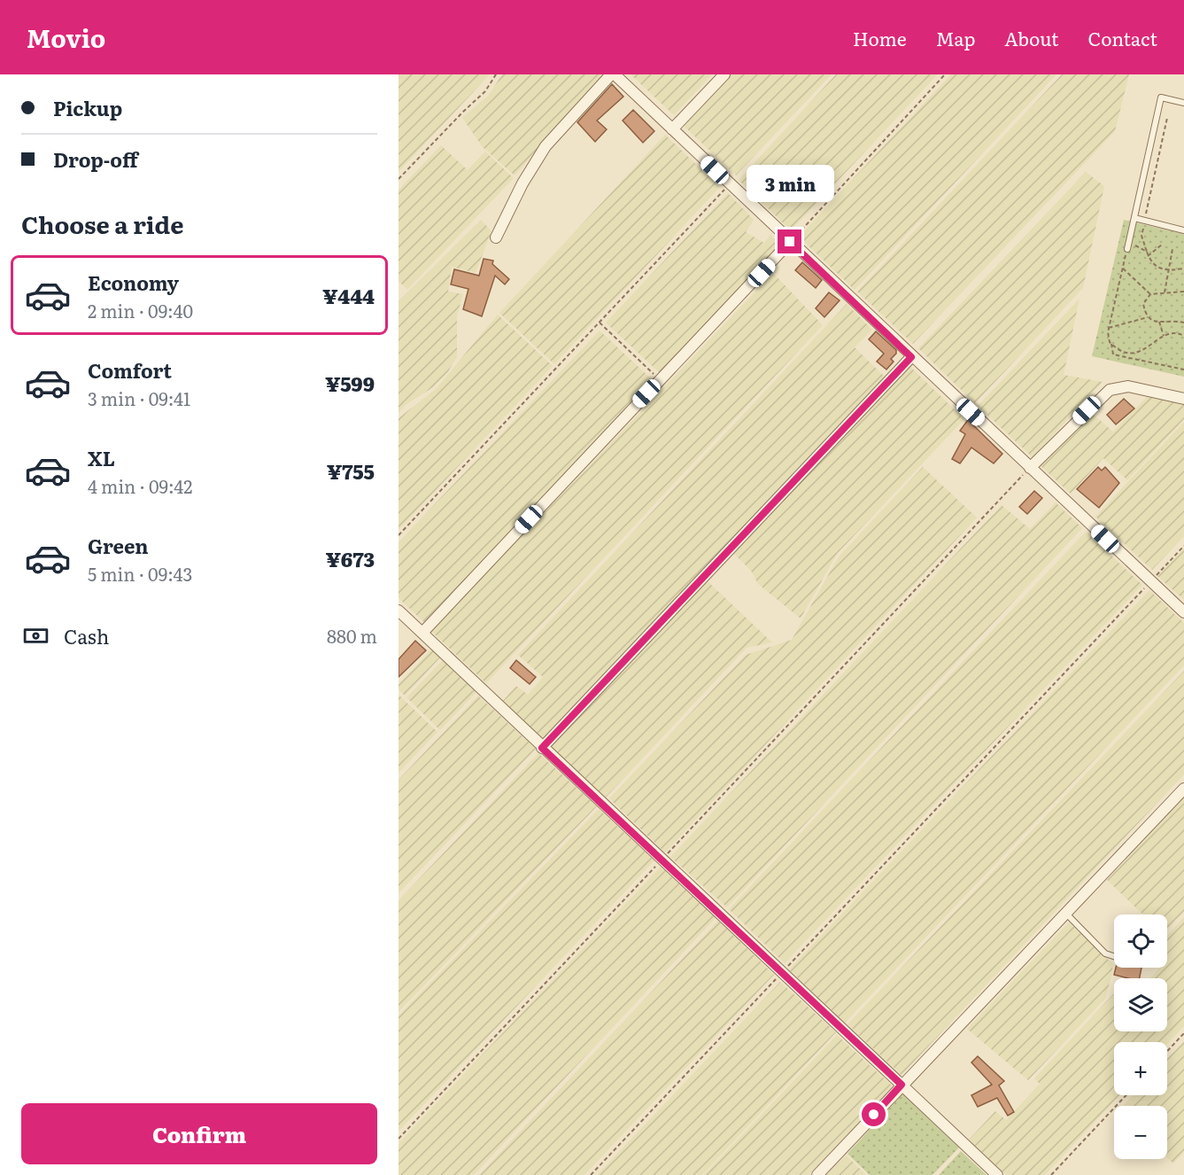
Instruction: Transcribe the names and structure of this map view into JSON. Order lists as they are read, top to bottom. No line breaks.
{"page":{"header":"Movio","nav":["Home","Map","About","Contact"],"banner":["Pickup","Drop-off"],"bubble":"3 min","heading":"Choose a ride","list":[{"name":"Economy","note":"2 min · 09:40","value":"¥444"},{"name":"Comfort","note":"3 min · 09:41","value":"¥599"},{"name":"XL","note":"4 min · 09:42","value":"¥755"},{"name":"Green","note":"5 min · 09:43","value":"¥673"}],"pay":["Cash","880 m"],"map_buttons":["+","−"],"buttons":"Confirm"}}
